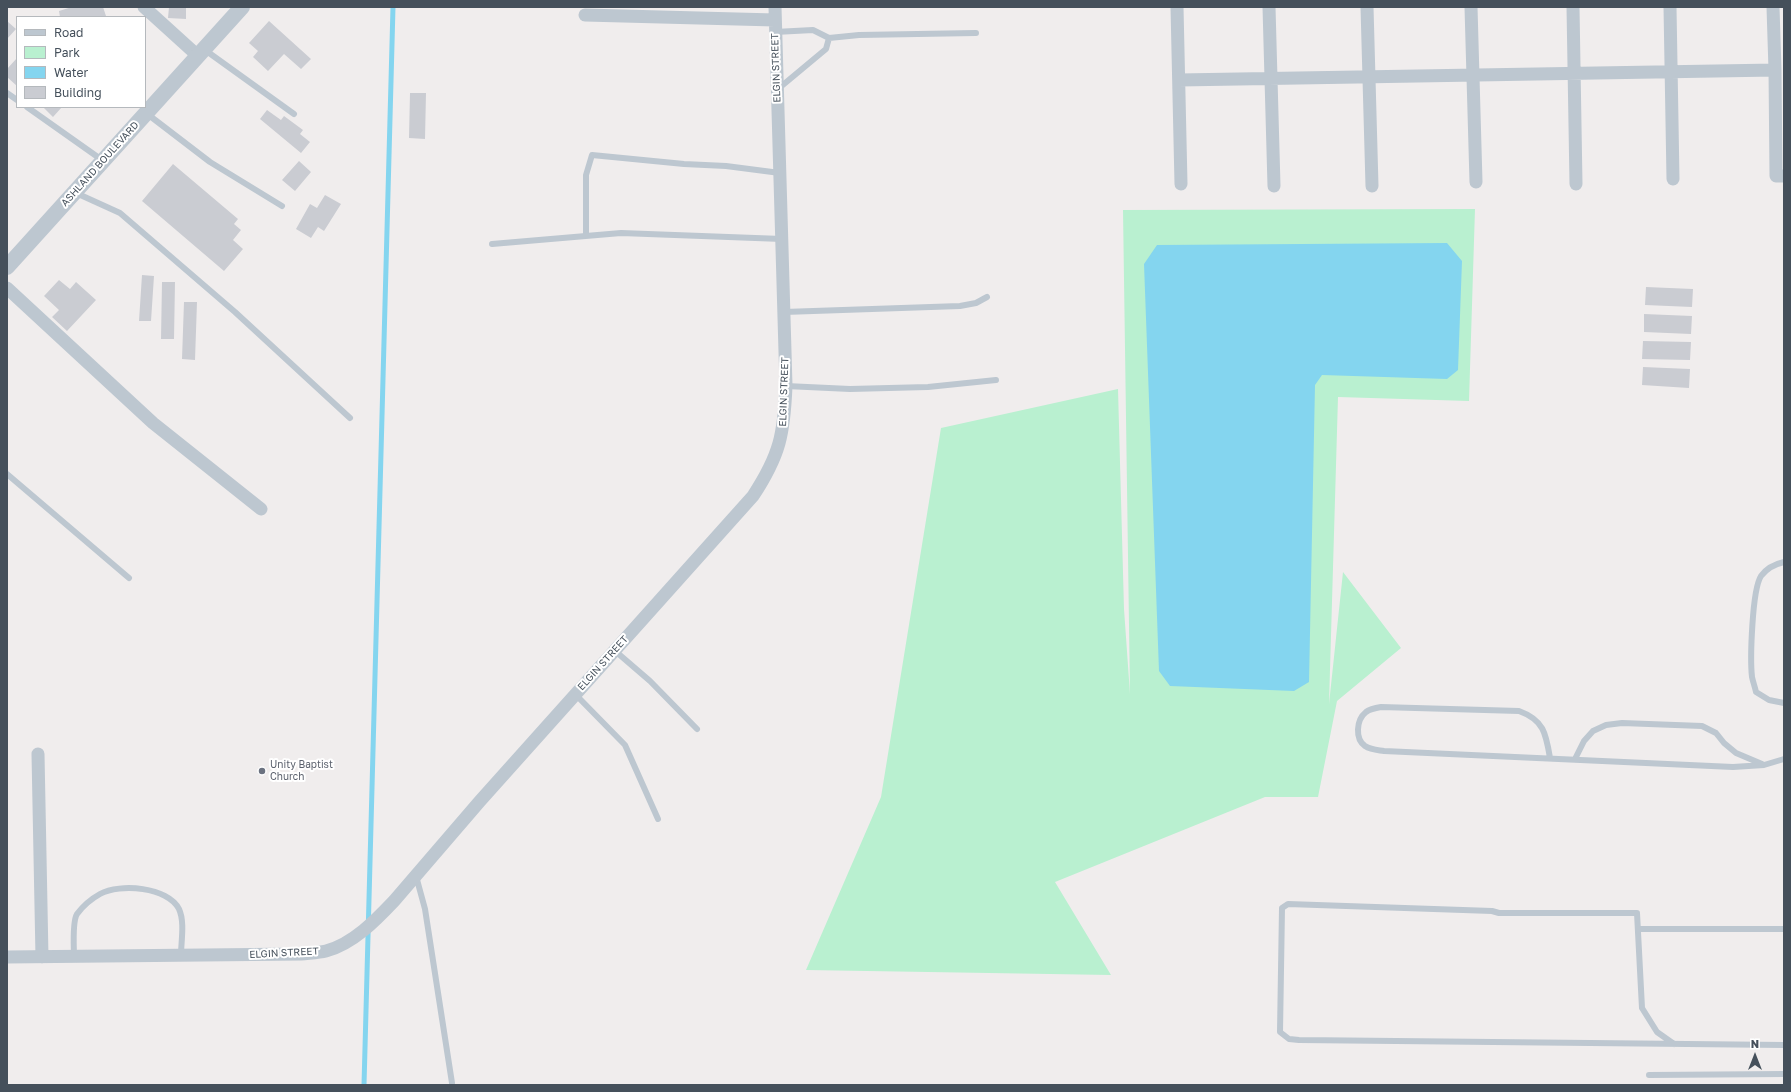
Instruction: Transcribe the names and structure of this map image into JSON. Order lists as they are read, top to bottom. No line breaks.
{"streets":{"street":["ELGIN STREET","ASHLAND BOULEVARD"]},"places":["Unity Baptist Church"],"legend":["Road","Park","Water","Building"],"north":"top"}
